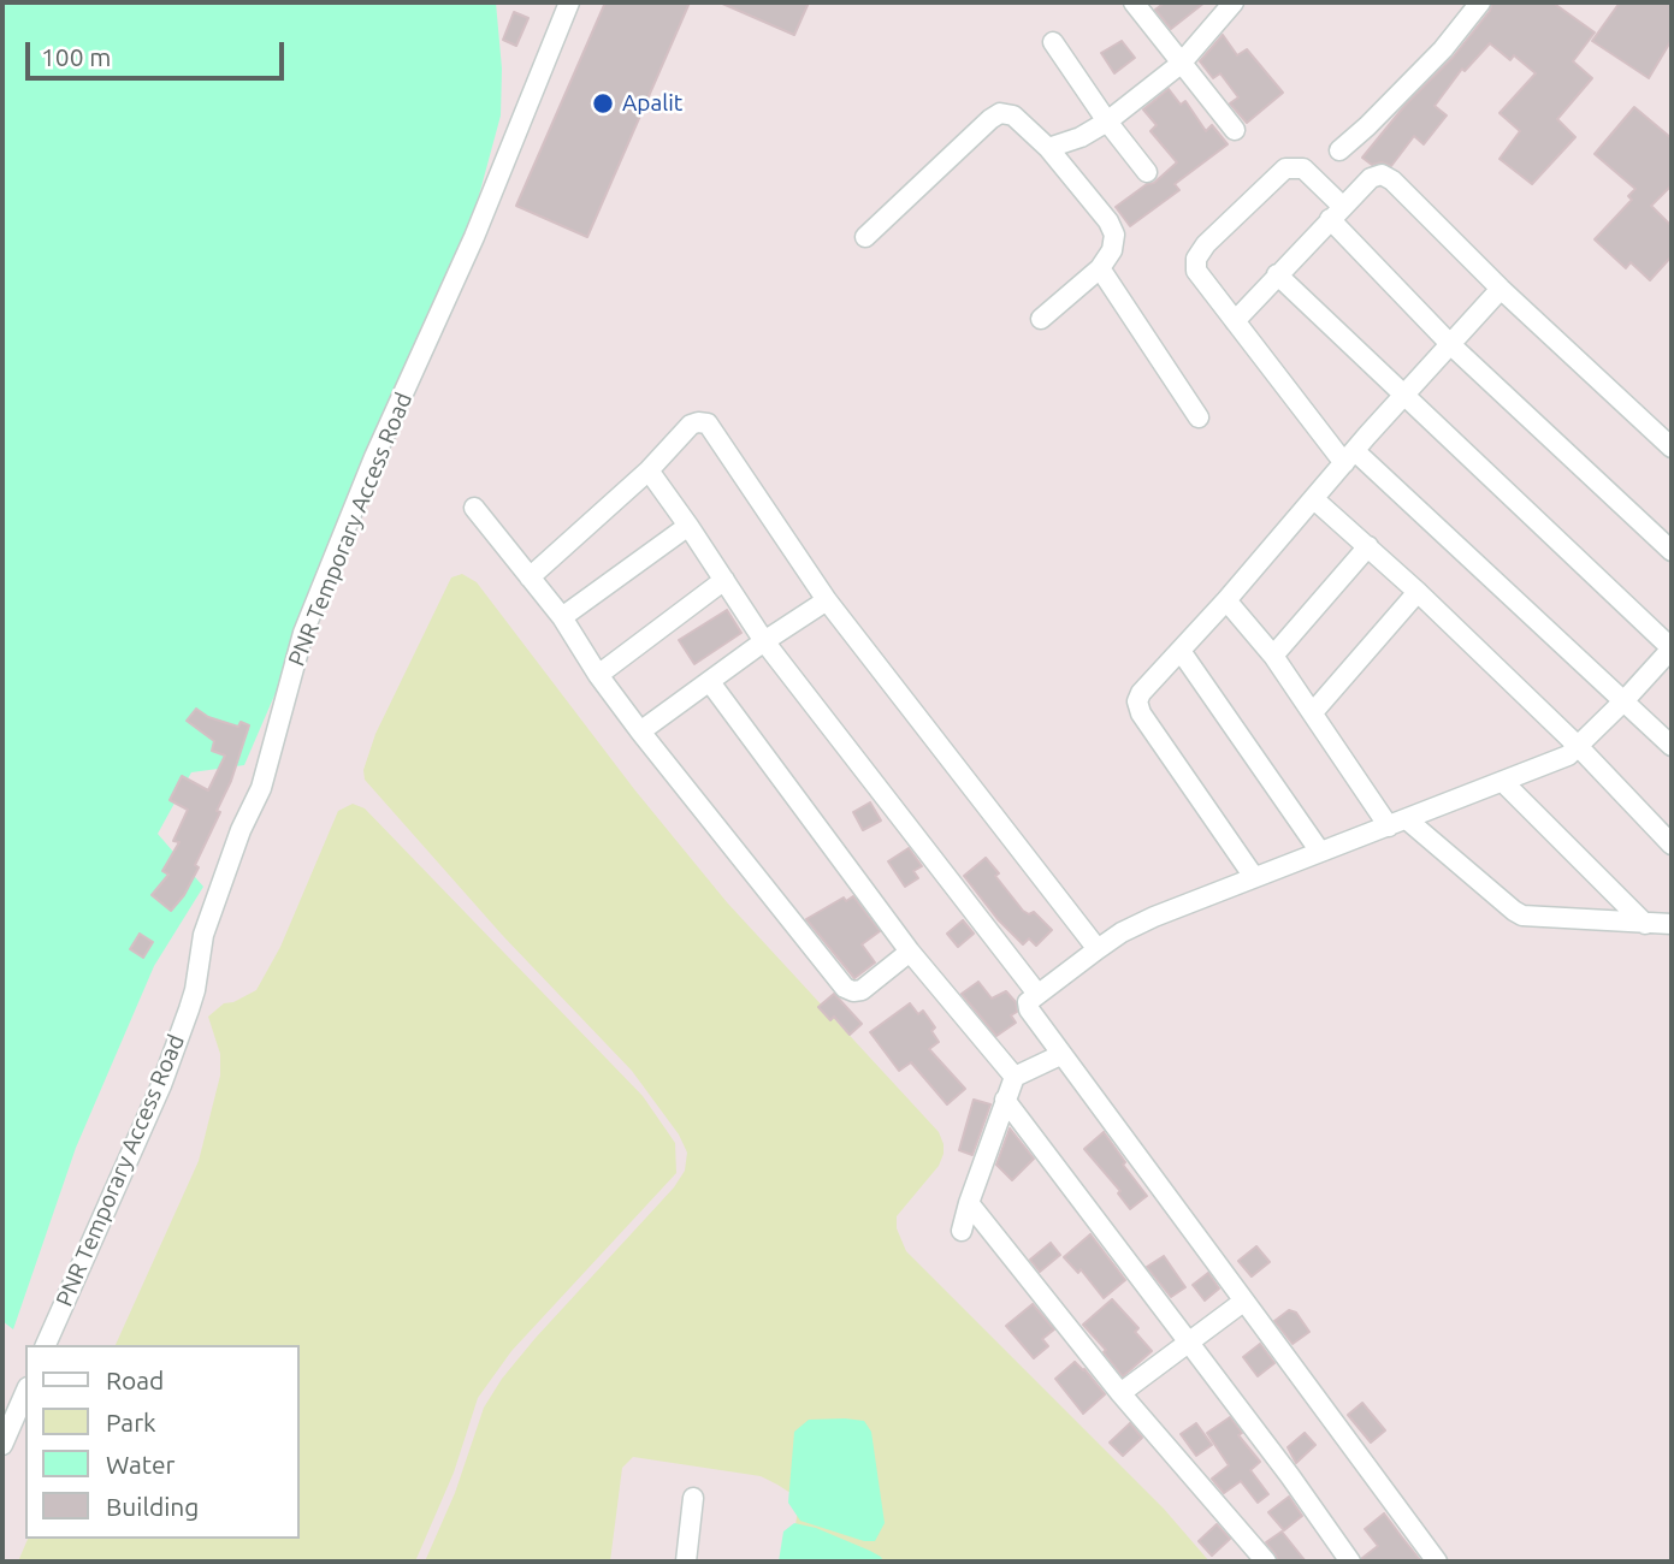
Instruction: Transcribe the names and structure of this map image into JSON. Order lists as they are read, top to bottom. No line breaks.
{"streets":{"street":["PNR Temporary Access Road"]},"places":["Apalit"],"legend":["Road","Park","Water","Building"],"scale_bar":"100 m"}
